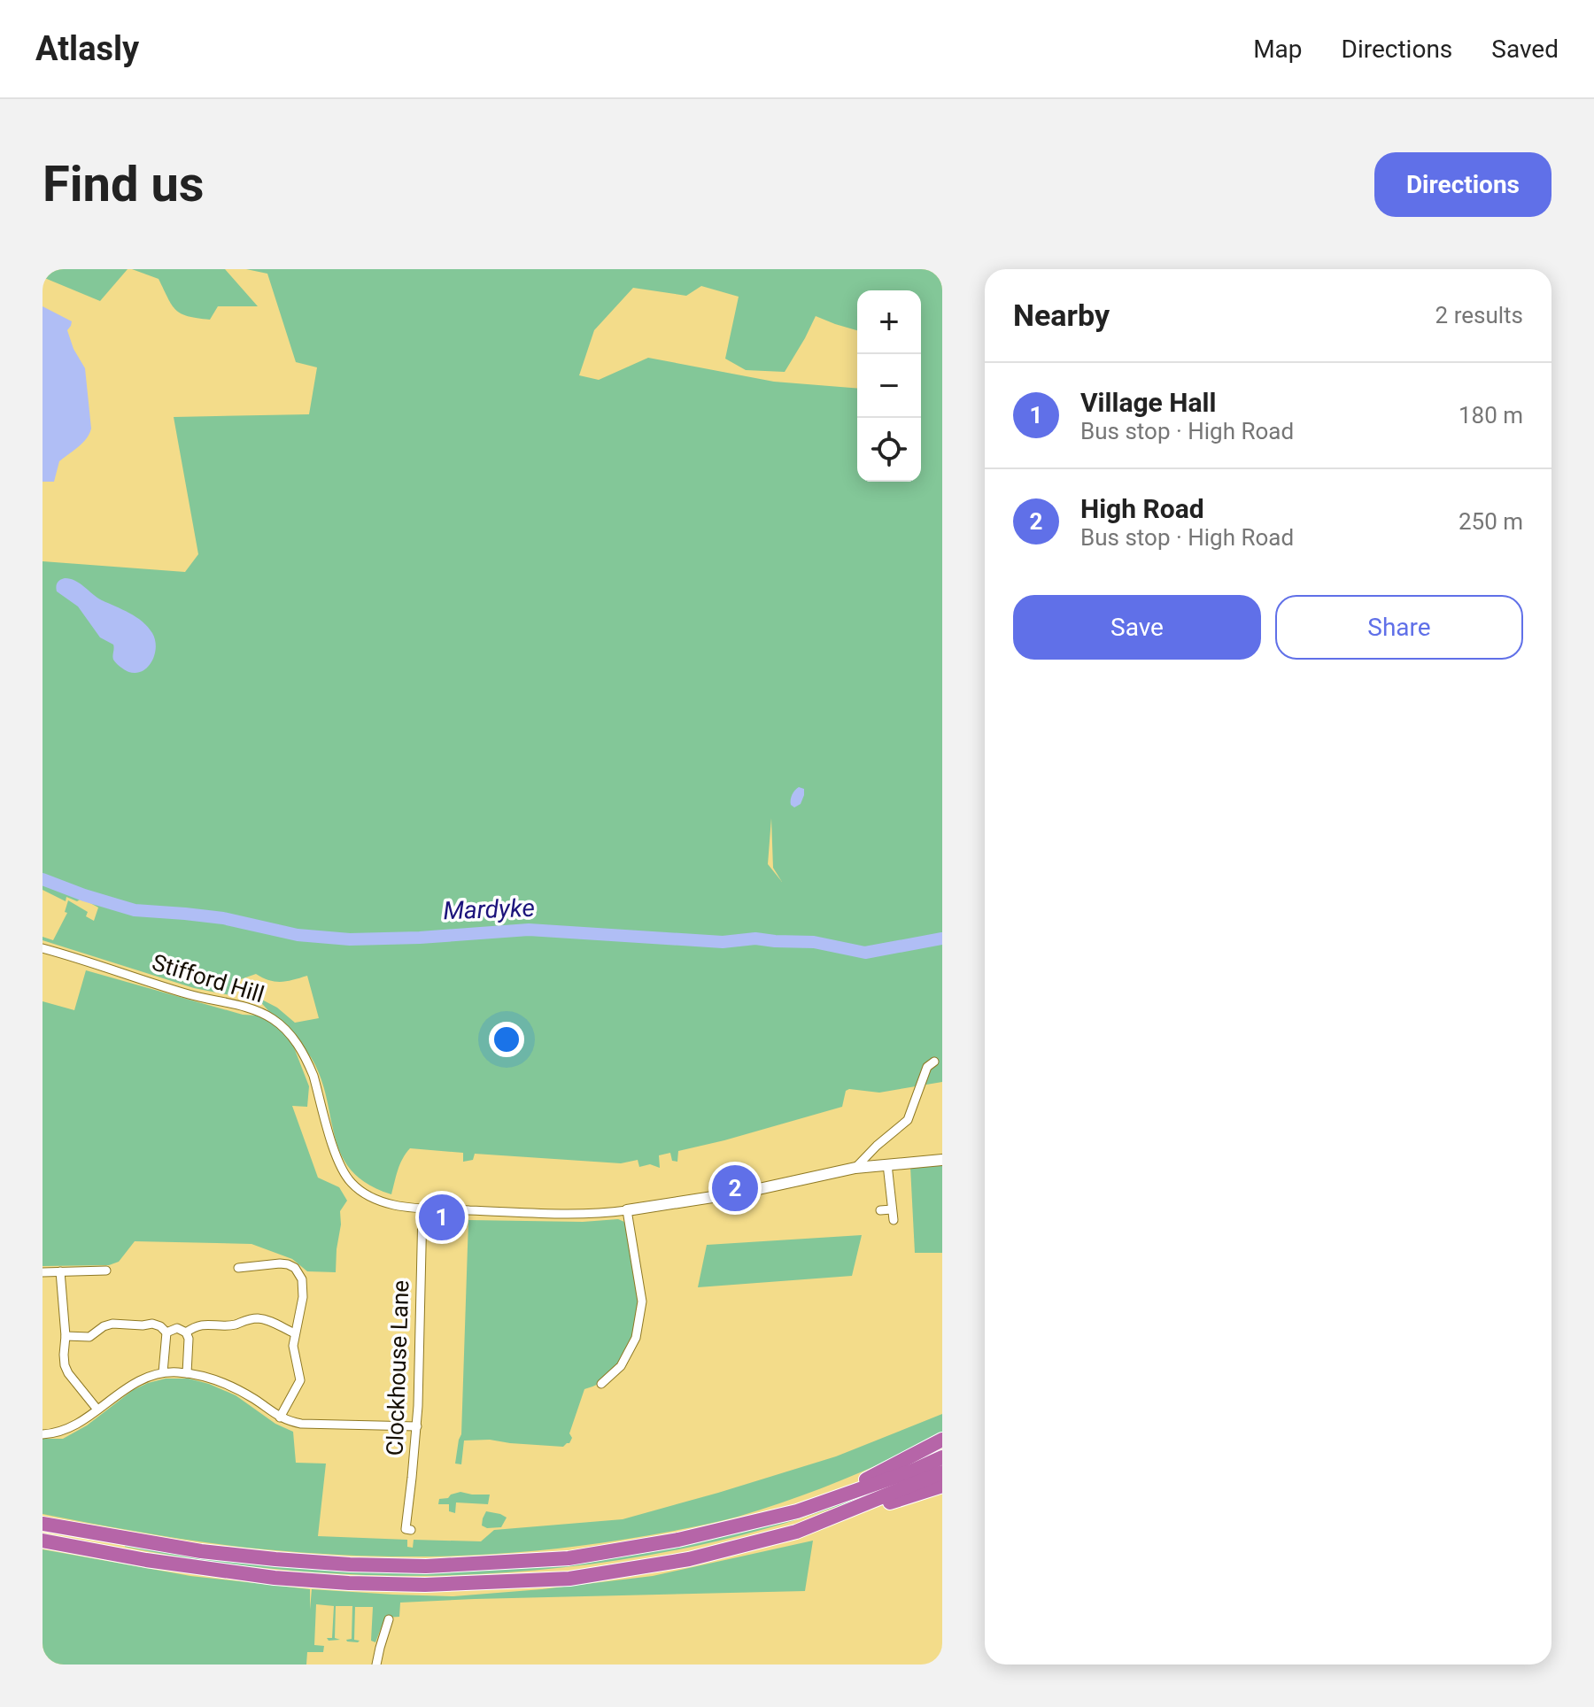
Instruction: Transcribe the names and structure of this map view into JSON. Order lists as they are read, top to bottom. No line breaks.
{"streets":{"street":["Stifford Hill","Clockhouse Lane"]},"crossings":[["Stifford Hill","Clockhouse Lane"]],"water":["Mardyke"],"page":{"header":"Atlasly","nav":["Map","Directions","Saved"],"buttons":["Directions",["Save","Share"]],"title":"Find us","heading":["Nearby","2 results"],"map_buttons":["+","−"],"list":[{"mark":"1","name":"Village Hall","note":"Bus stop · High Road","value":"180 m"},{"mark":"2","name":"High Road","note":"Bus stop · High Road","value":"250 m"}],"pins":["2","1"]}}
